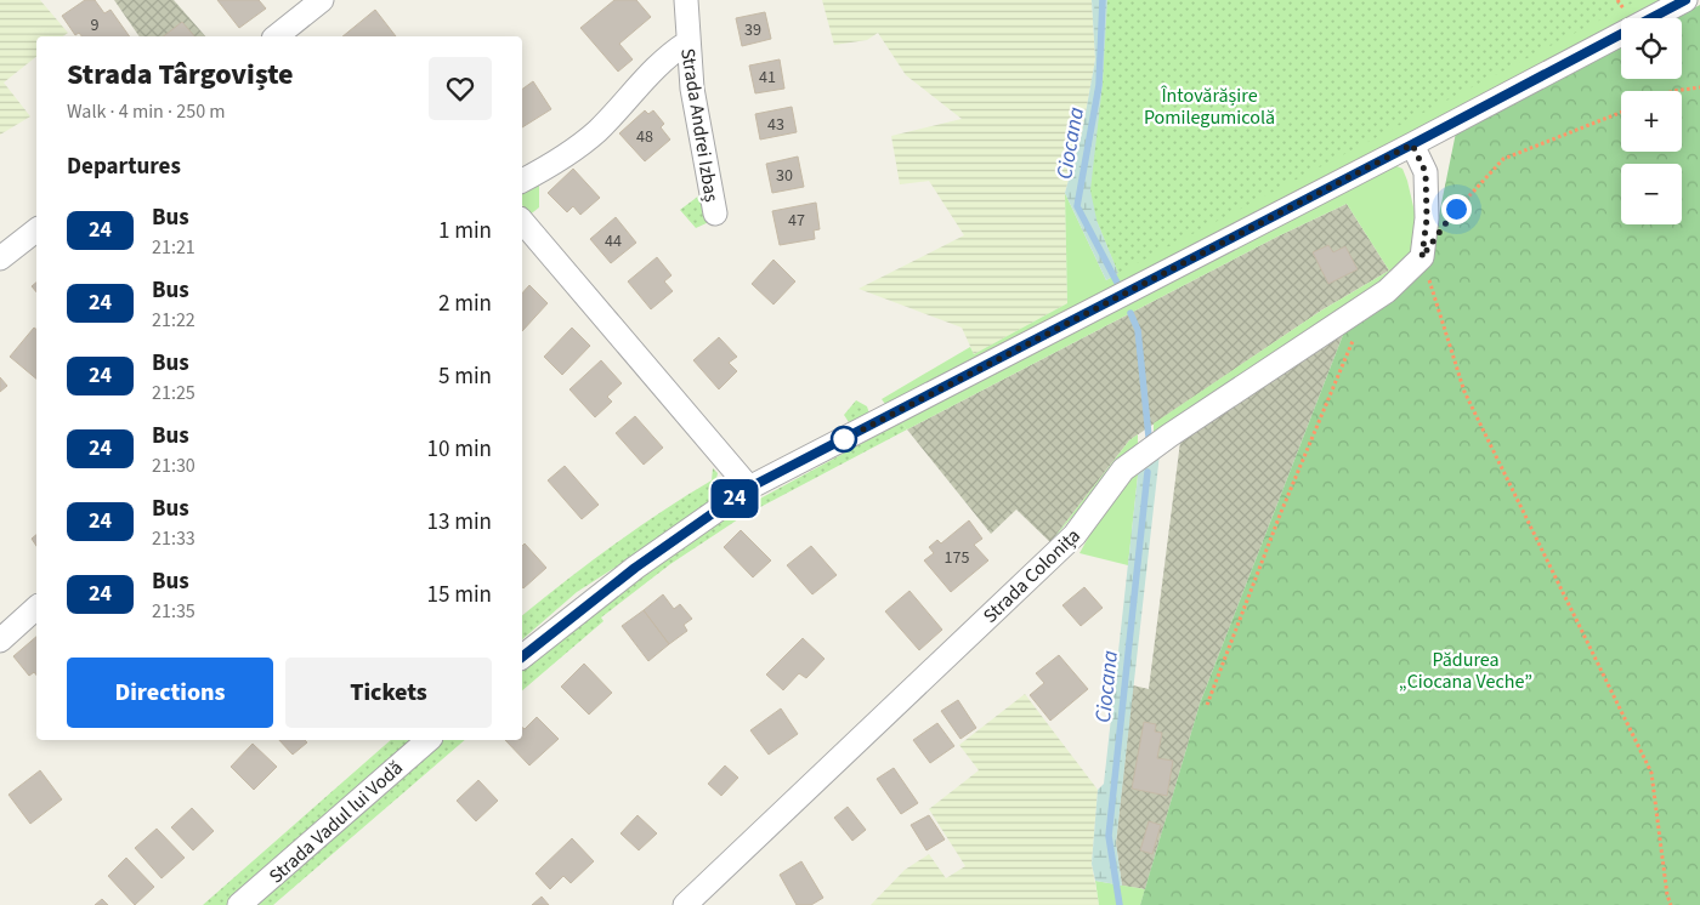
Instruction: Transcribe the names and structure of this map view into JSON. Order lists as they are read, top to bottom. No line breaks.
{"streets":{"street":["Strada Andrei Izbaș","Strada Colonița","Strada Vadul lui Vodă"]},"water":["Ciocana"],"parks":["Întovărășire Pomilegumicolă","Pădurea „Ciocana Veche”"],"lines":["bus line 24"],"house_numbers":["9","39","41","43","48","30","47","44","175"],"page":{"on_map":"24","map_buttons":["+","−"],"heading":[["Strada Târgoviște","Walk · 4 min · 250 m"],"Departures"],"list":[{"mark":"24","name":"Bus","note":"21:21","value":"1 min"},{"mark":"24","name":"Bus","note":"21:22","value":"2 min"},{"mark":"24","name":"Bus","note":"21:25","value":"5 min"},{"mark":"24","name":"Bus","note":"21:30","value":"10 min"},{"mark":"24","name":"Bus","note":"21:33","value":"13 min"},{"mark":"24","name":"Bus","note":"21:35","value":"15 min"}],"buttons":["Directions","Tickets"]}}
